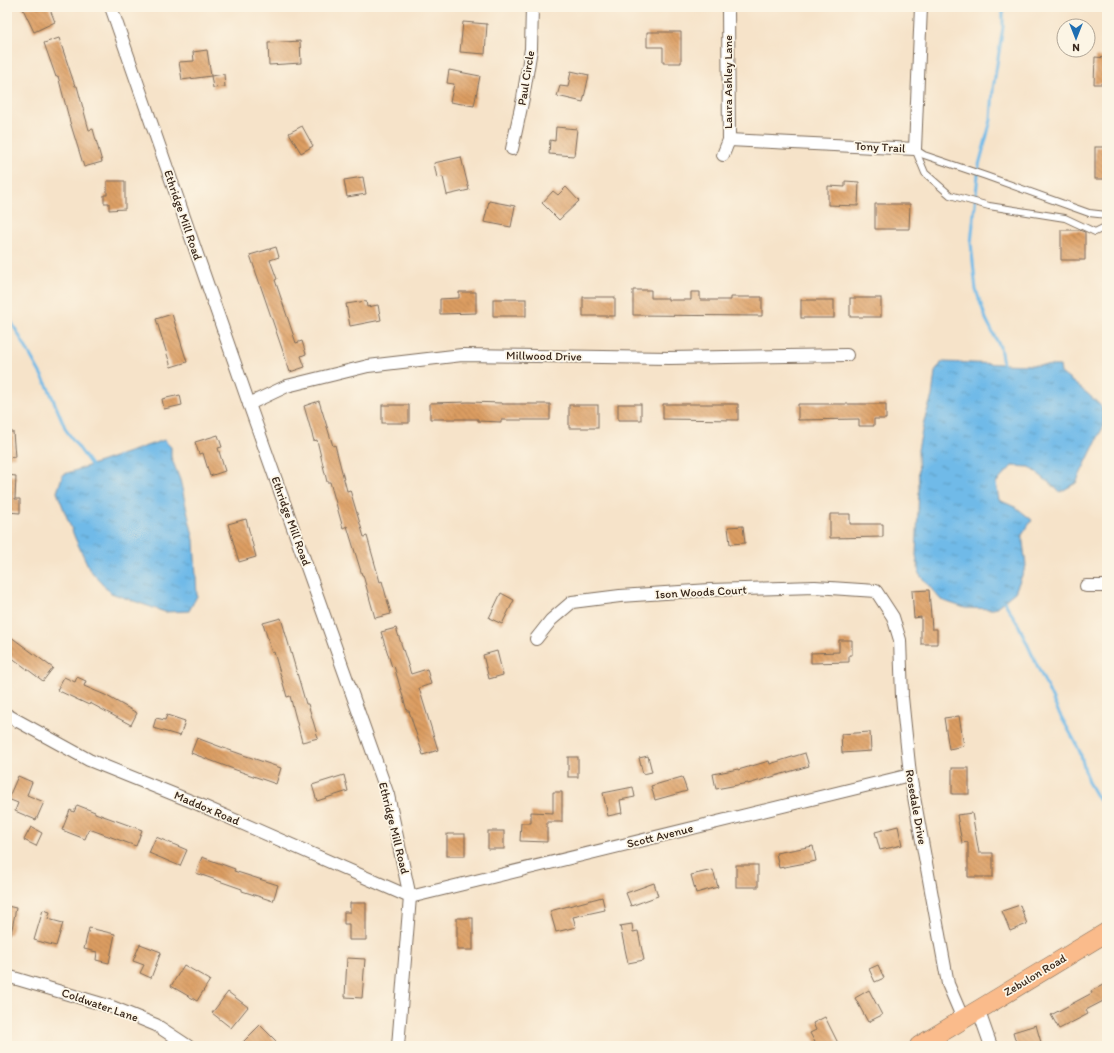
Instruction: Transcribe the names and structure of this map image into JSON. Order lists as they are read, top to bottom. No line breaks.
{"streets":{"main road":["Zebulon Road"],"street":["Paul Circle","Laura Ashley Lane","Tony Trail","Ethridge Mill Road","Millwood Drive","Ison Woods Court","Rosedale Drive","Maddox Road","Scott Avenue","Coldwater Lane"]},"crossings":[["Laura Ashley Lane","Tony Trail"],["Ethridge Mill Road","Millwood Drive"],["Ethridge Mill Road","Maddox Road"],["Ethridge Mill Road","Scott Avenue"],["Ison Woods Court","Rosedale Drive"],["Rosedale Drive","Scott Avenue"],["Rosedale Drive","Zebulon Road"],["Maddox Road","Scott Avenue"]],"north":"bottom"}
